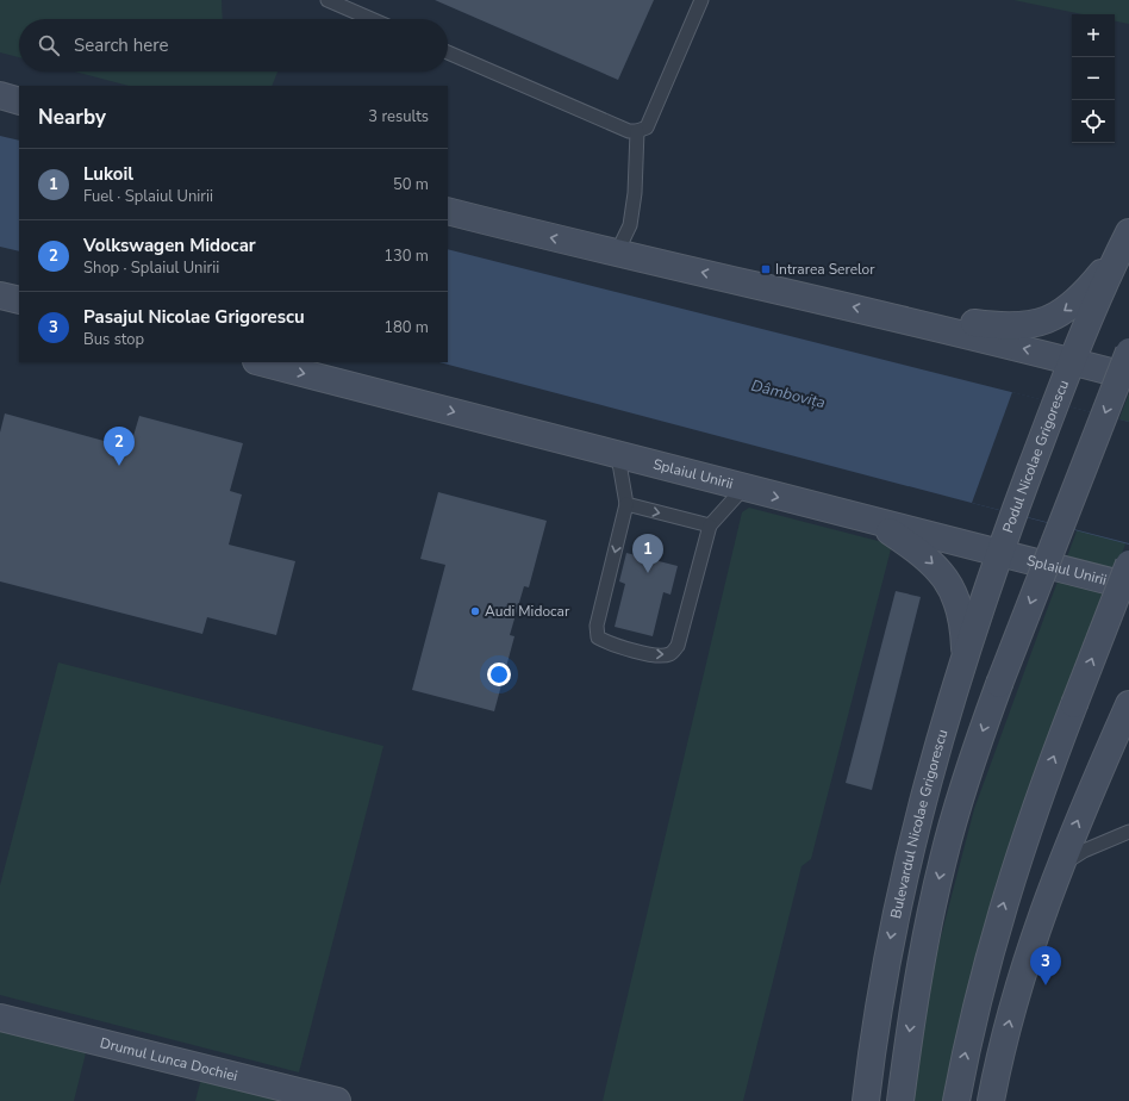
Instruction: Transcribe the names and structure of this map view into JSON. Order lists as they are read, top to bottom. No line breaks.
{"streets":{"main road":["Podul Nicolae Grigorescu","Splaiul Unirii","Bulevardul Nicolae Grigorescu","Drumul Lunca Dochiei"]},"crossings":[["Podul Nicolae Grigorescu","Splaiul Unirii"],["Podul Nicolae Grigorescu","Bulevardul Nicolae Grigorescu"],["Splaiul Unirii","Bulevardul Nicolae Grigorescu"]],"water":["Dâmbovița"],"places":{"transit":["Intrarea Serelor"],"other":["Audi Midocar"]},"page":{"map_buttons":["+","−"],"search":"Search here","heading":["Nearby","3 results"],"list":[{"mark":"1","name":"Lukoil","note":"Fuel · Splaiul Unirii","value":"50 m"},{"mark":"2","name":"Volkswagen Midocar","note":"Shop · Splaiul Unirii","value":"130 m"},{"mark":"3","name":"Pasajul Nicolae Grigorescu","note":"Bus stop","value":"180 m"}],"pins":["2","1","3"]}}
